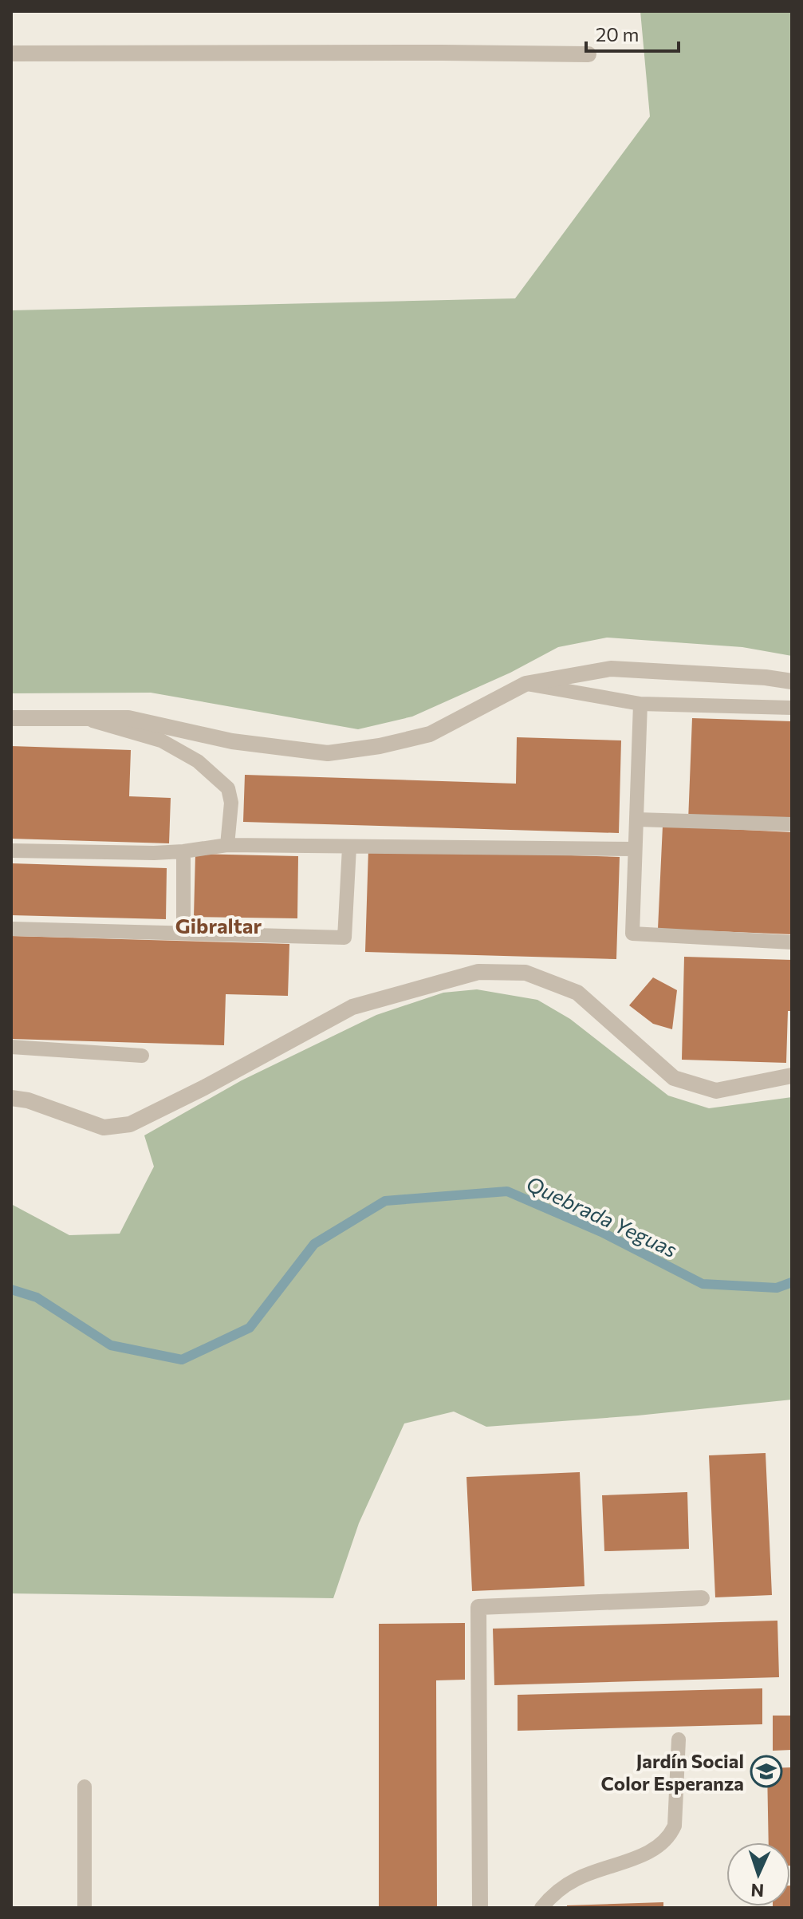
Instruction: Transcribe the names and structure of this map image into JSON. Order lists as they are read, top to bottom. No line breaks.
{"districts":["Gibraltar"],"water":["Quebrada Yeguas"],"places":{"school or university":["Jardín Social Color Esperanza"]},"scale_bar":"20 m","north":"bottom"}
